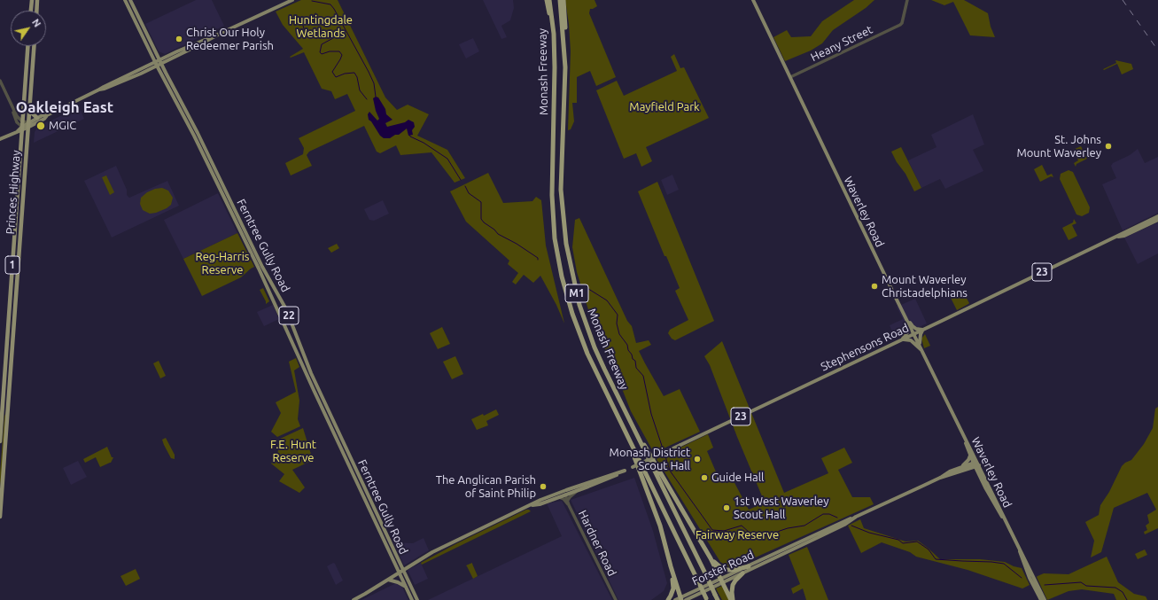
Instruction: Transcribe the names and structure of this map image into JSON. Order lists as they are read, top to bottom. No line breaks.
{"streets":{"highway":["Monash Freeway","Princes Highway","1","M1"],"main road":["Waverley Road","Ferntree Gully Road","23","22","Stephensons Road","Forster Road"],"street":["Heany Street","Hardner Road"]},"crossings":[["Heany Street","Waverley Road"],["Waverley Road","Stephensons Road"],["Waverley Road","Forster Road"],["Ferntree Gully Road","23"],["Ferntree Gully Road","Stephensons Road"],["23","Stephensons Road"],["Stephensons Road","Hardner Road"]],"districts":["Oakleigh East"],"parks":["Huntingdale Wetlands","Mayfield Park","Reg-Harris Reserve","F.E. Hunt Reserve","Fairway Reserve"],"places":["Christ Our Holy Redeemer Parish","MGIC","St. Johns Mount Waverley","Mount Waverley Christadelphians","Monash District Scout Hall","Guide Hall","The Anglican Parish of Saint Philip","1st West Waverley Scout Hall"],"north":"top right"}
